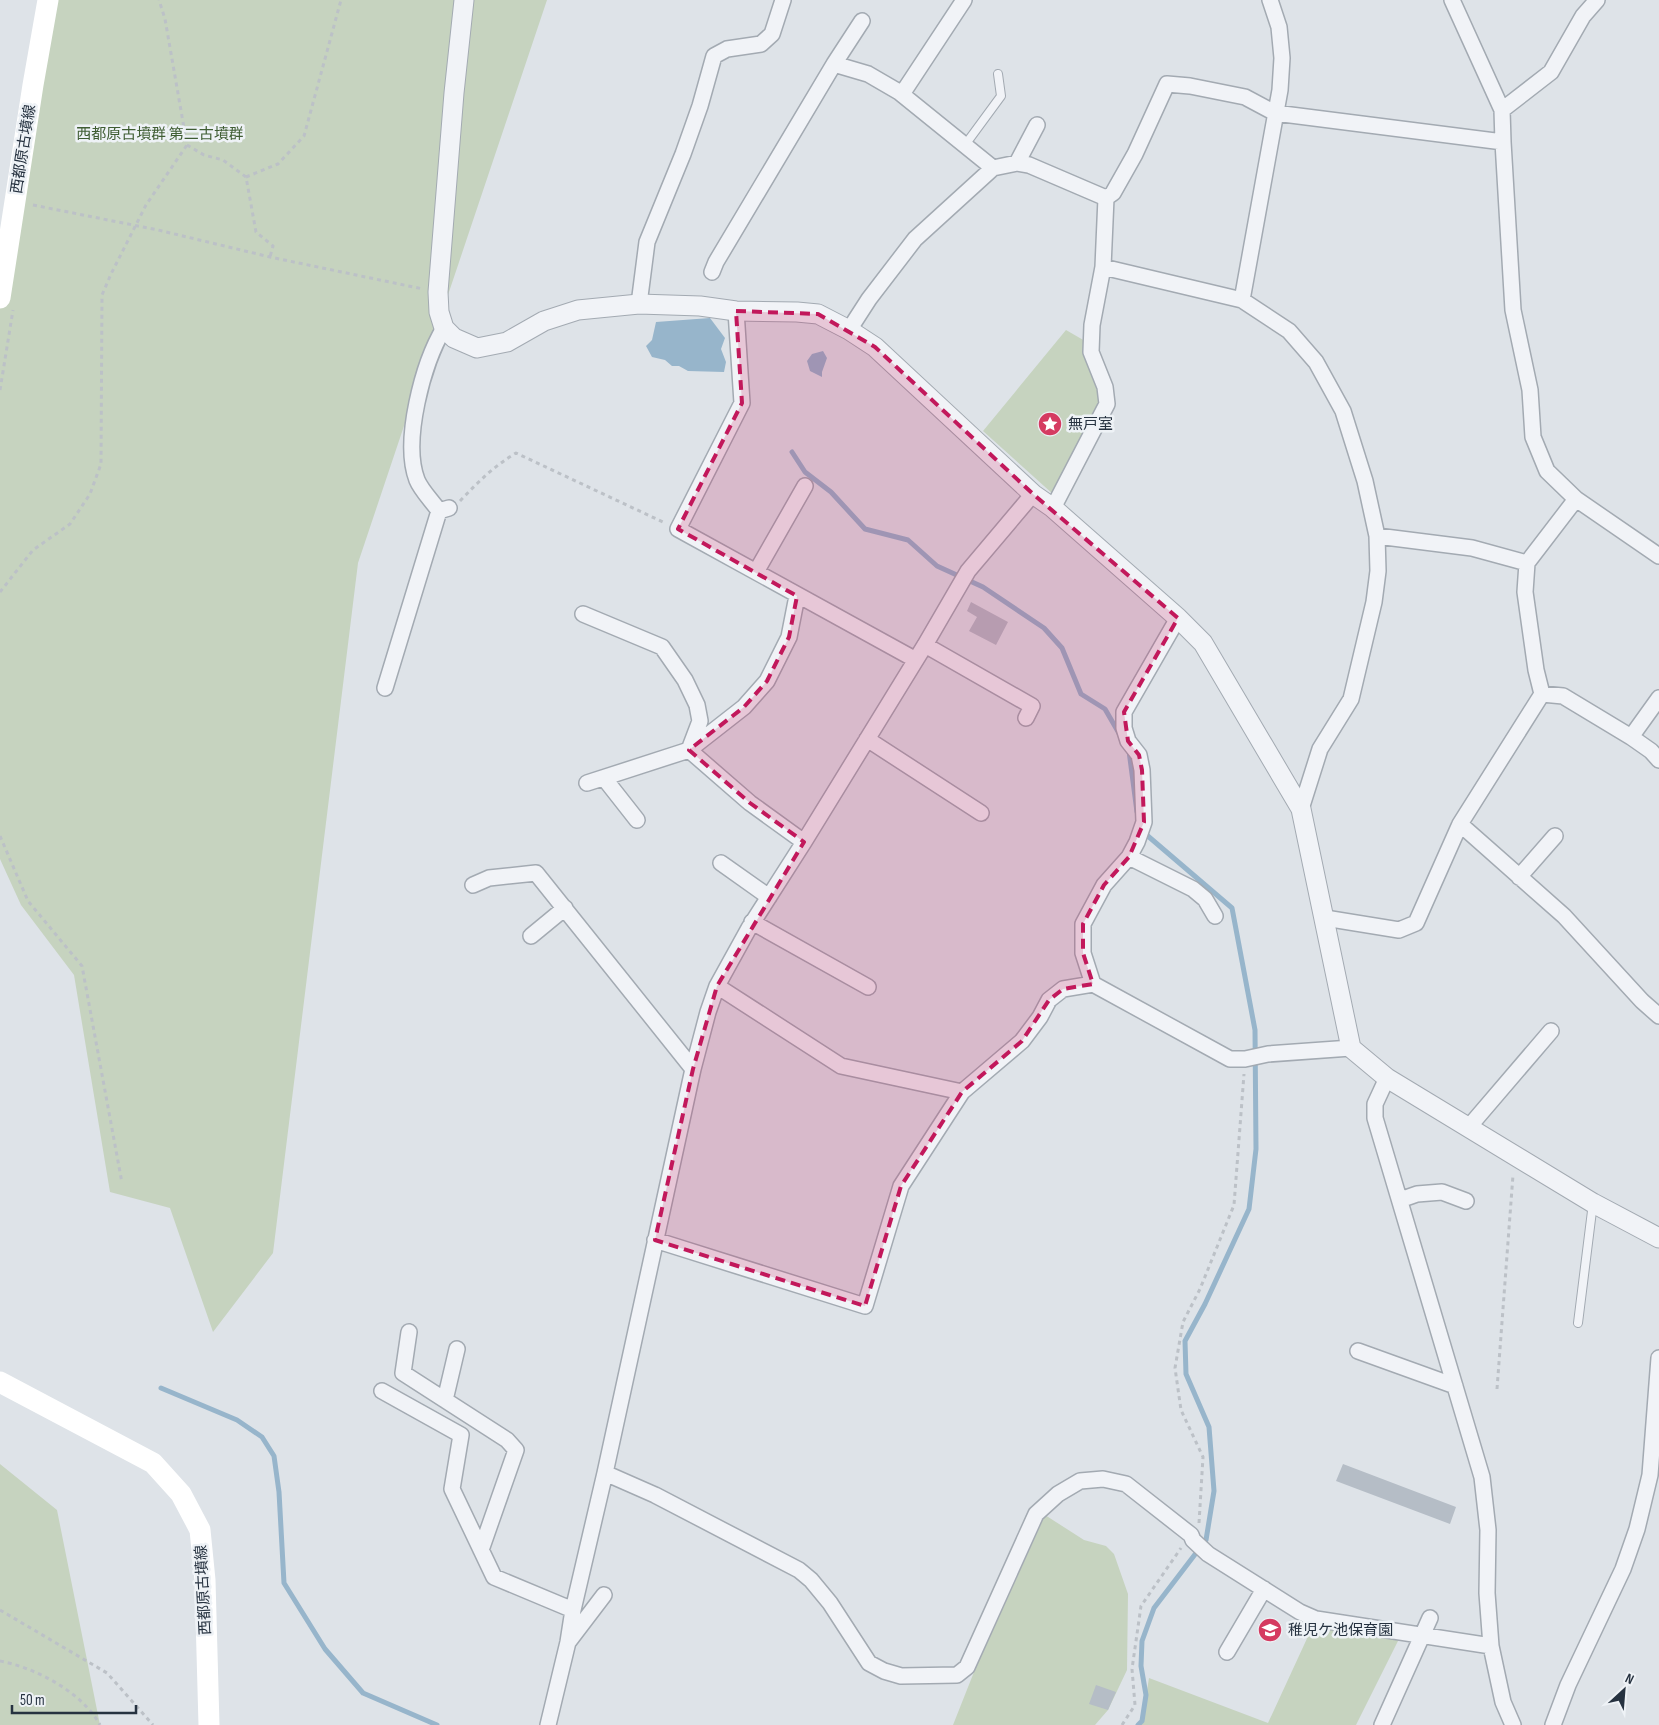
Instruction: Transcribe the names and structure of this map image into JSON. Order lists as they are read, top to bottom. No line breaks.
{"streets":{"main road":["西都原古墳線"]},"parks":["西都原古墳群 第二古墳群"],"places":{"place":["無戸室"],"school or university":["稚児ケ池保育園"]},"scale_bar":"50 m","north":"top right"}
